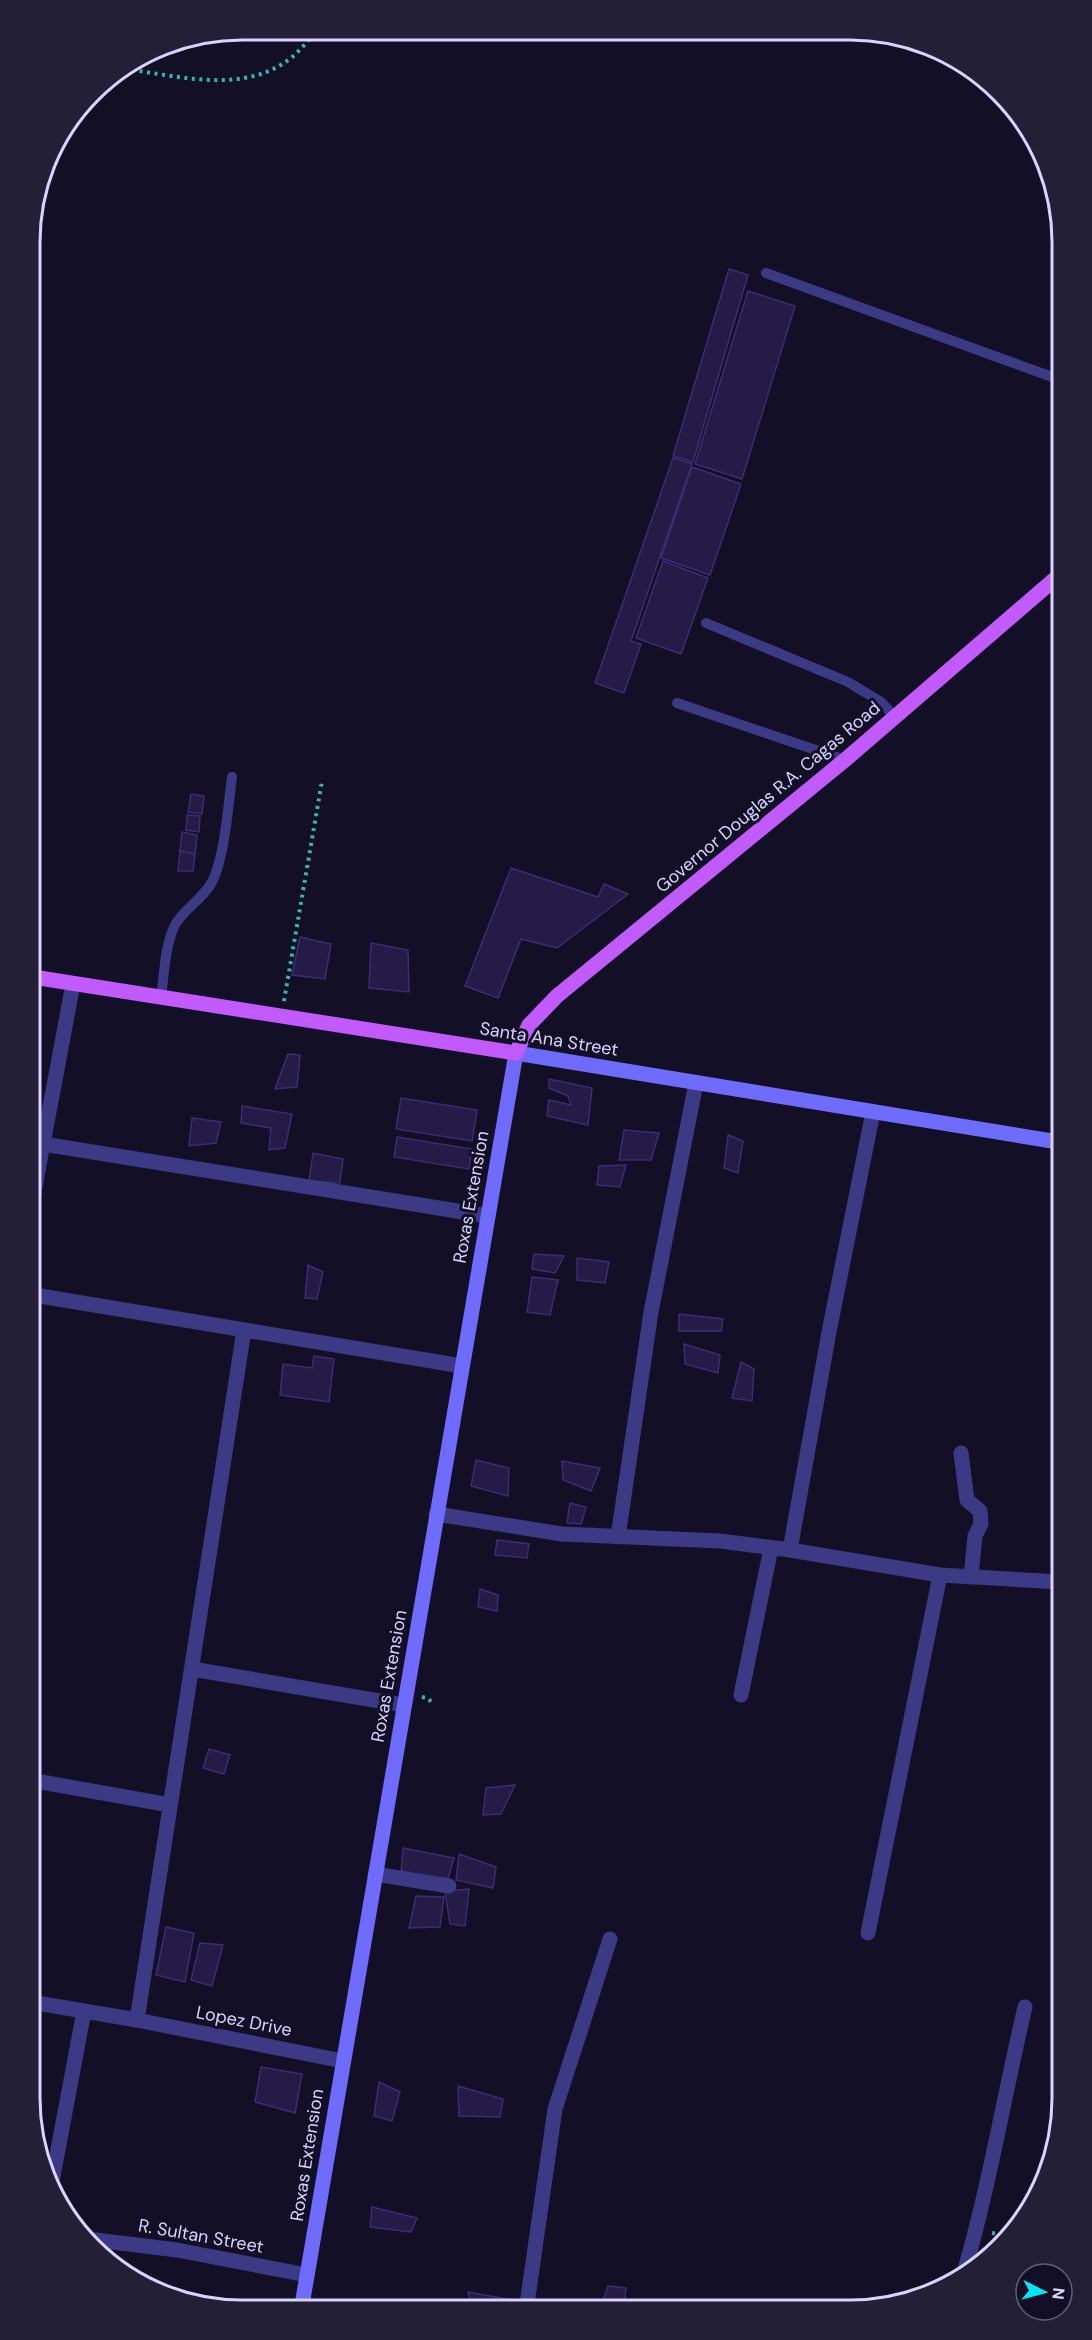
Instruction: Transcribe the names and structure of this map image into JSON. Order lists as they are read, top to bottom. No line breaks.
{"streets":{"main road":["Governor Douglas R.A. Cagas Road","Santa Ana Street","Roxas Extension"],"street":["Lopez Drive","R. Sultan Street"]},"crossings":[["Governor Douglas R.A. Cagas Road","Santa Ana Street"],["Governor Douglas R.A. Cagas Road","Roxas Extension"],["Santa Ana Street","Roxas Extension"],["Roxas Extension","Lopez Drive"],["Roxas Extension","R. Sultan Street"]],"north":"right"}
